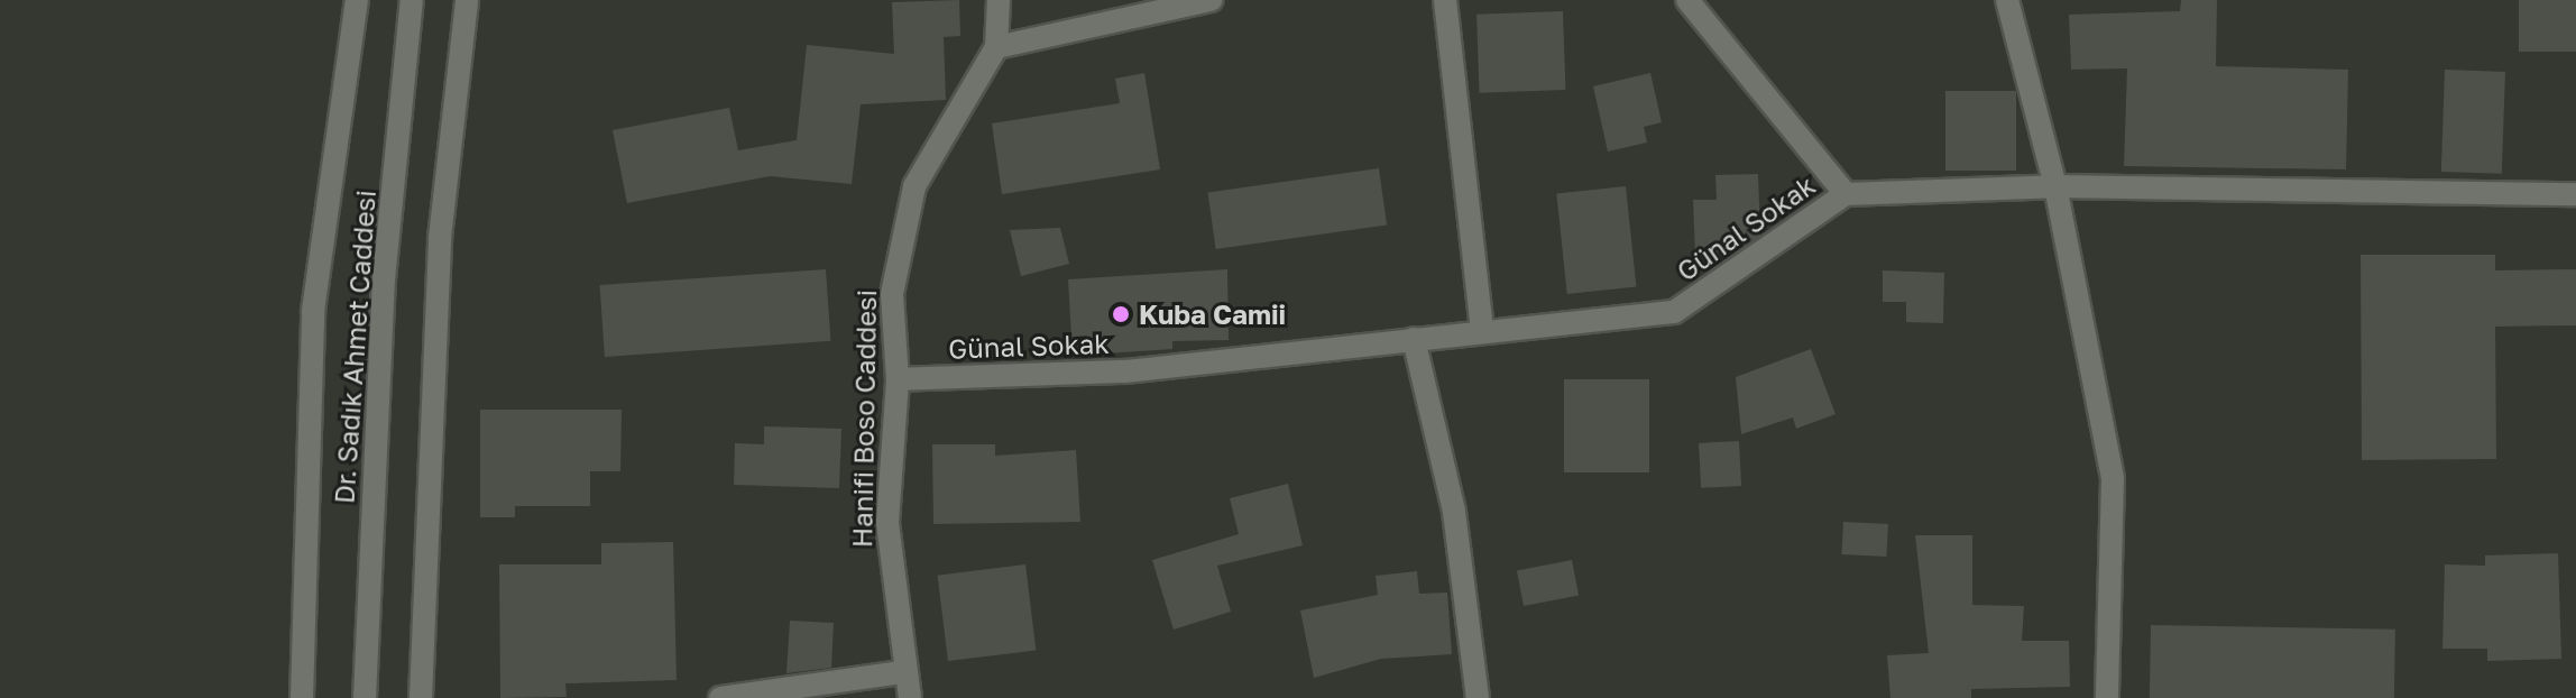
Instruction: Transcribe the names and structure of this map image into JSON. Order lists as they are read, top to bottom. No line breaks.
{"streets":{"street":["Günal Sokak","Dr. Sadık Ahmet Caddesi","Hanifi Boso Caddesi"]},"crossings":[["Günal Sokak","Hanifi Boso Caddesi"]],"places":["Kuba Camii"]}
